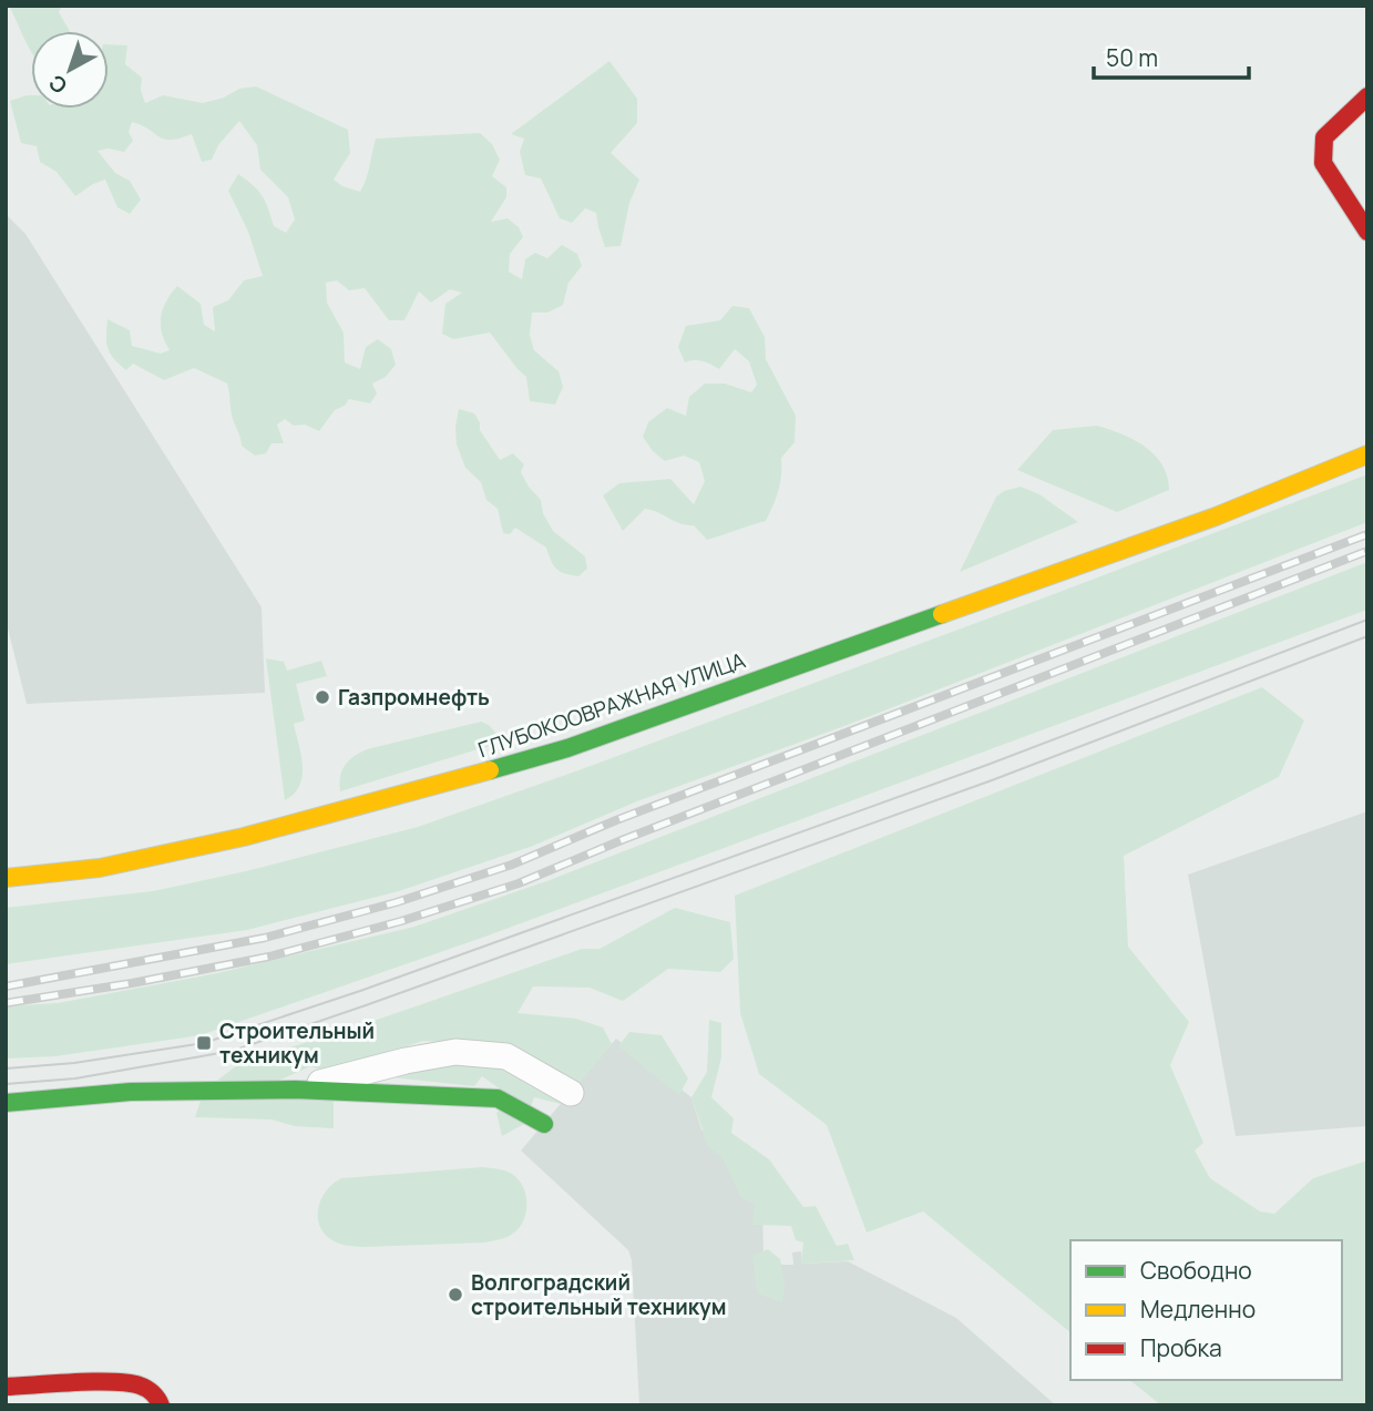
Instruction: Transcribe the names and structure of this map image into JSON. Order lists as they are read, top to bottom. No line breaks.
{"streets":{"main road":["ГЛУБОКООВРАЖНАЯ УЛИЦА"]},"places":{"other":["Газпромнефть","Волгоградский строительный техникум"],"transit":["Строительный техникум"]},"legend":["Свободно","Медленно","Пробка"],"scale_bar":"50 m","north":"bottom left"}
